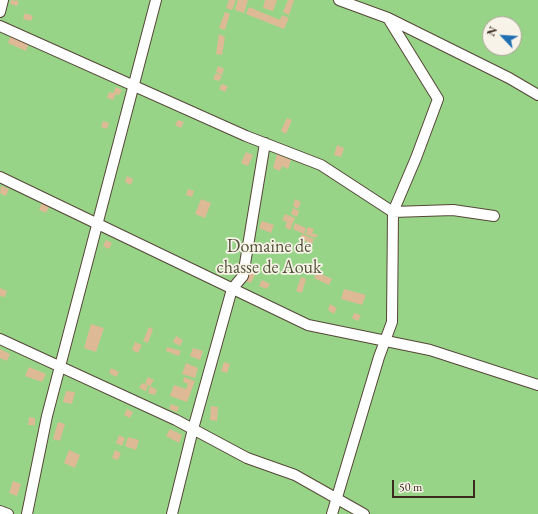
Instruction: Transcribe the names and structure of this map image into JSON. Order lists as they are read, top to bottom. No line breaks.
{"parks":["Domaine de chasse de Aouk"],"scale_bar":"50 m","north":"top left"}
